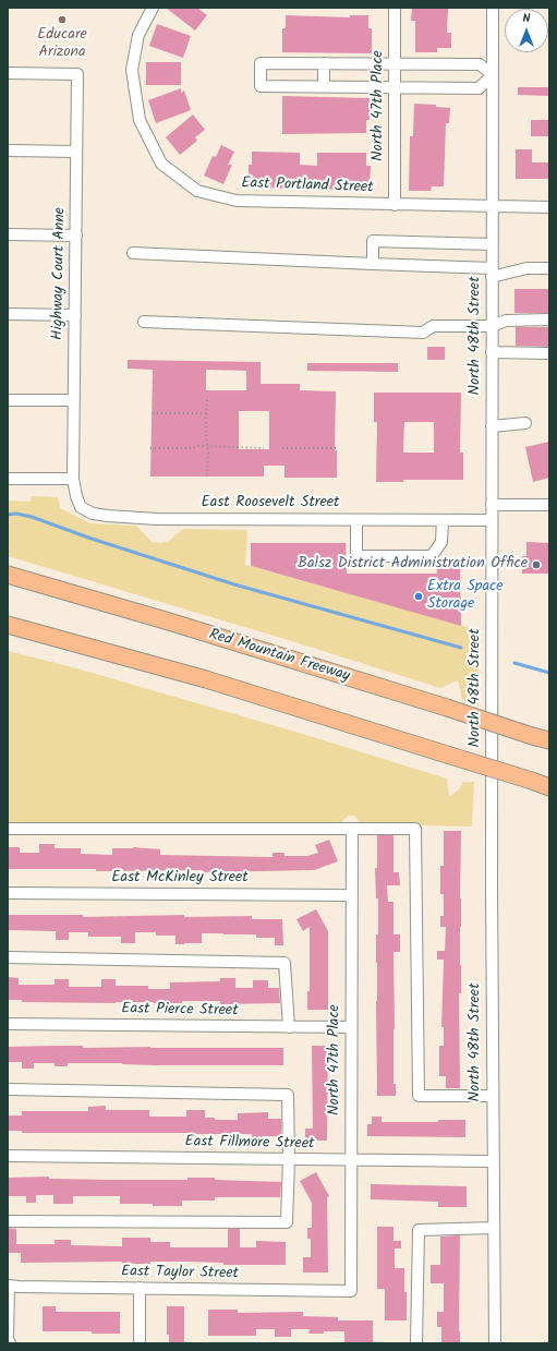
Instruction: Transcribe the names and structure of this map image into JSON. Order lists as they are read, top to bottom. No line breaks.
{"streets":{"highway":["Red Mountain Freeway"],"street":["North 47th Place","East Portland Street","Highway Court Anne","North 48th Street","East Roosevelt Street","East McKinley Street","East Pierce Street","East Fillmore Street","East Taylor Street"]},"crossings":[["North 47th Place","East Portland Street"],["North 47th Place","East McKinley Street"],["North 47th Place","East Pierce Street"],["North 47th Place","East Fillmore Street"],["North 47th Place","East Taylor Street"],["East Portland Street","North 48th Street"],["Highway Court Anne","East Roosevelt Street"],["North 48th Street","East Roosevelt Street"],["North 48th Street","East Fillmore Street"]],"places":["Educare Arizona","Balsz District Administration Office","Extra Space Storage"],"north":"top"}
